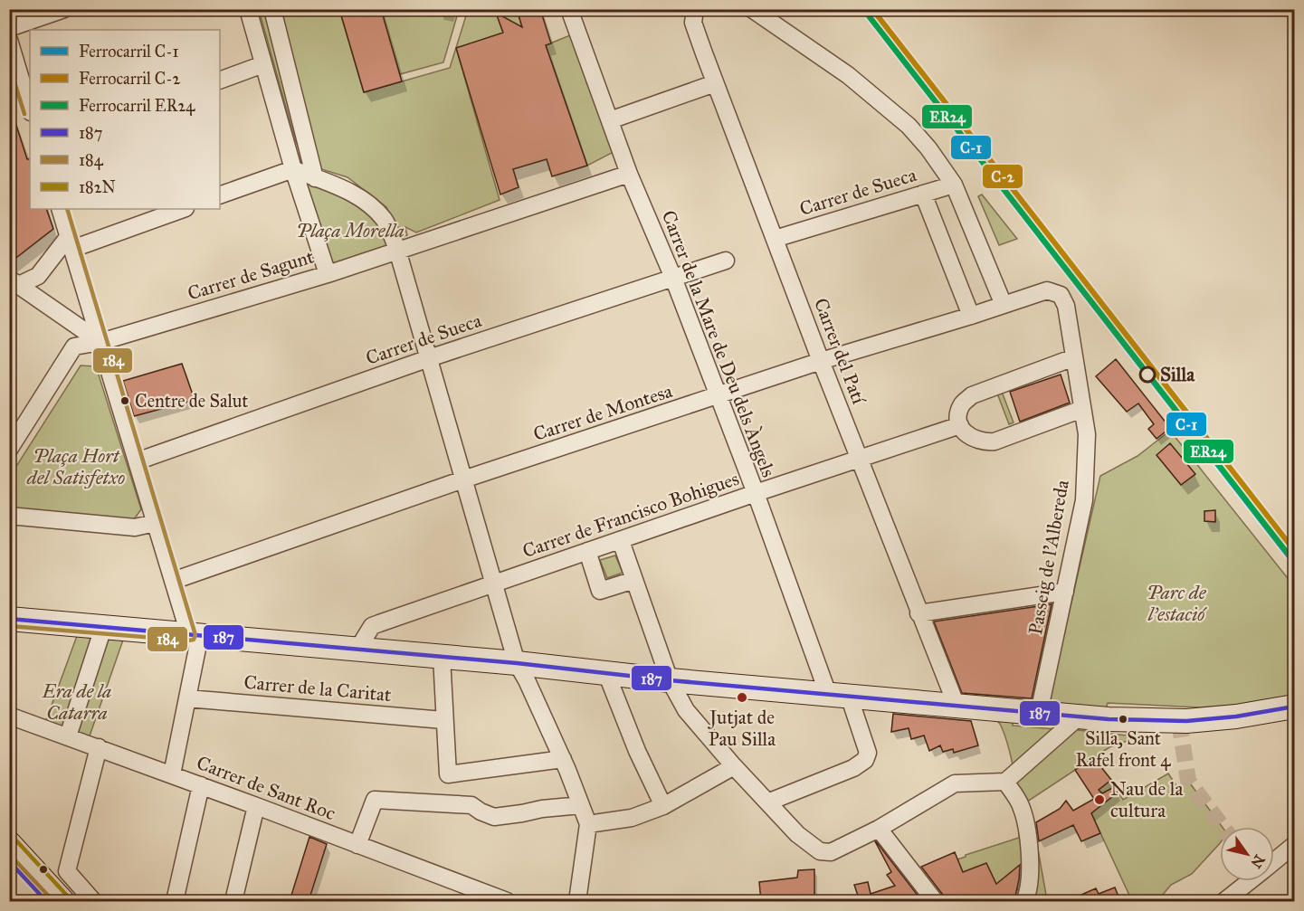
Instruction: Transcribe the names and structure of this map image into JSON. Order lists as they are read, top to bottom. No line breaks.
{"streets":{"street":["Carrer de Sueca","Carrer de Sagunt","Carrer de la Mare de Deu dels Àngels","Carrer del Patí","Carrer de Montesa","Carrer de Francisco Bohigues","Passeig de l'Albereda","Carrer de la Caritat","Carrer de Sant Roc"]},"crossings":[["Carrer de Sueca","Carrer de la Mare de Deu dels Àngels"],["Carrer de Sueca","Carrer del Patí"],["Carrer de Sagunt","Carrer de la Mare de Deu dels Àngels"],["Carrer de la Mare de Deu dels Àngels","Carrer de Montesa"],["Carrer de la Mare de Deu dels Àngels","Carrer de Francisco Bohigues"],["Carrer del Patí","Carrer de Montesa"],["Carrer del Patí","Carrer de Francisco Bohigues"],["Carrer de Montesa","Passeig de l'Albereda"]],"parks":["Plaça Morella","Plaça Hort del Satisfetxo","Parc de l'estació","Era de la Catarra"],"places":["Silla","Centre de Salut","Jutjat de Pau Silla","Silla, Sant Rafel front 4","Nau de la cultura"],"lines":["rail line C-1","rail line C-2","rail line ER24","transit line 184","transit line 187","transit line 182N"],"legend":["Ferrocarril C-1","Ferrocarril C-2","Ferrocarril ER24","187","184","182N"],"north":"bottom right"}
